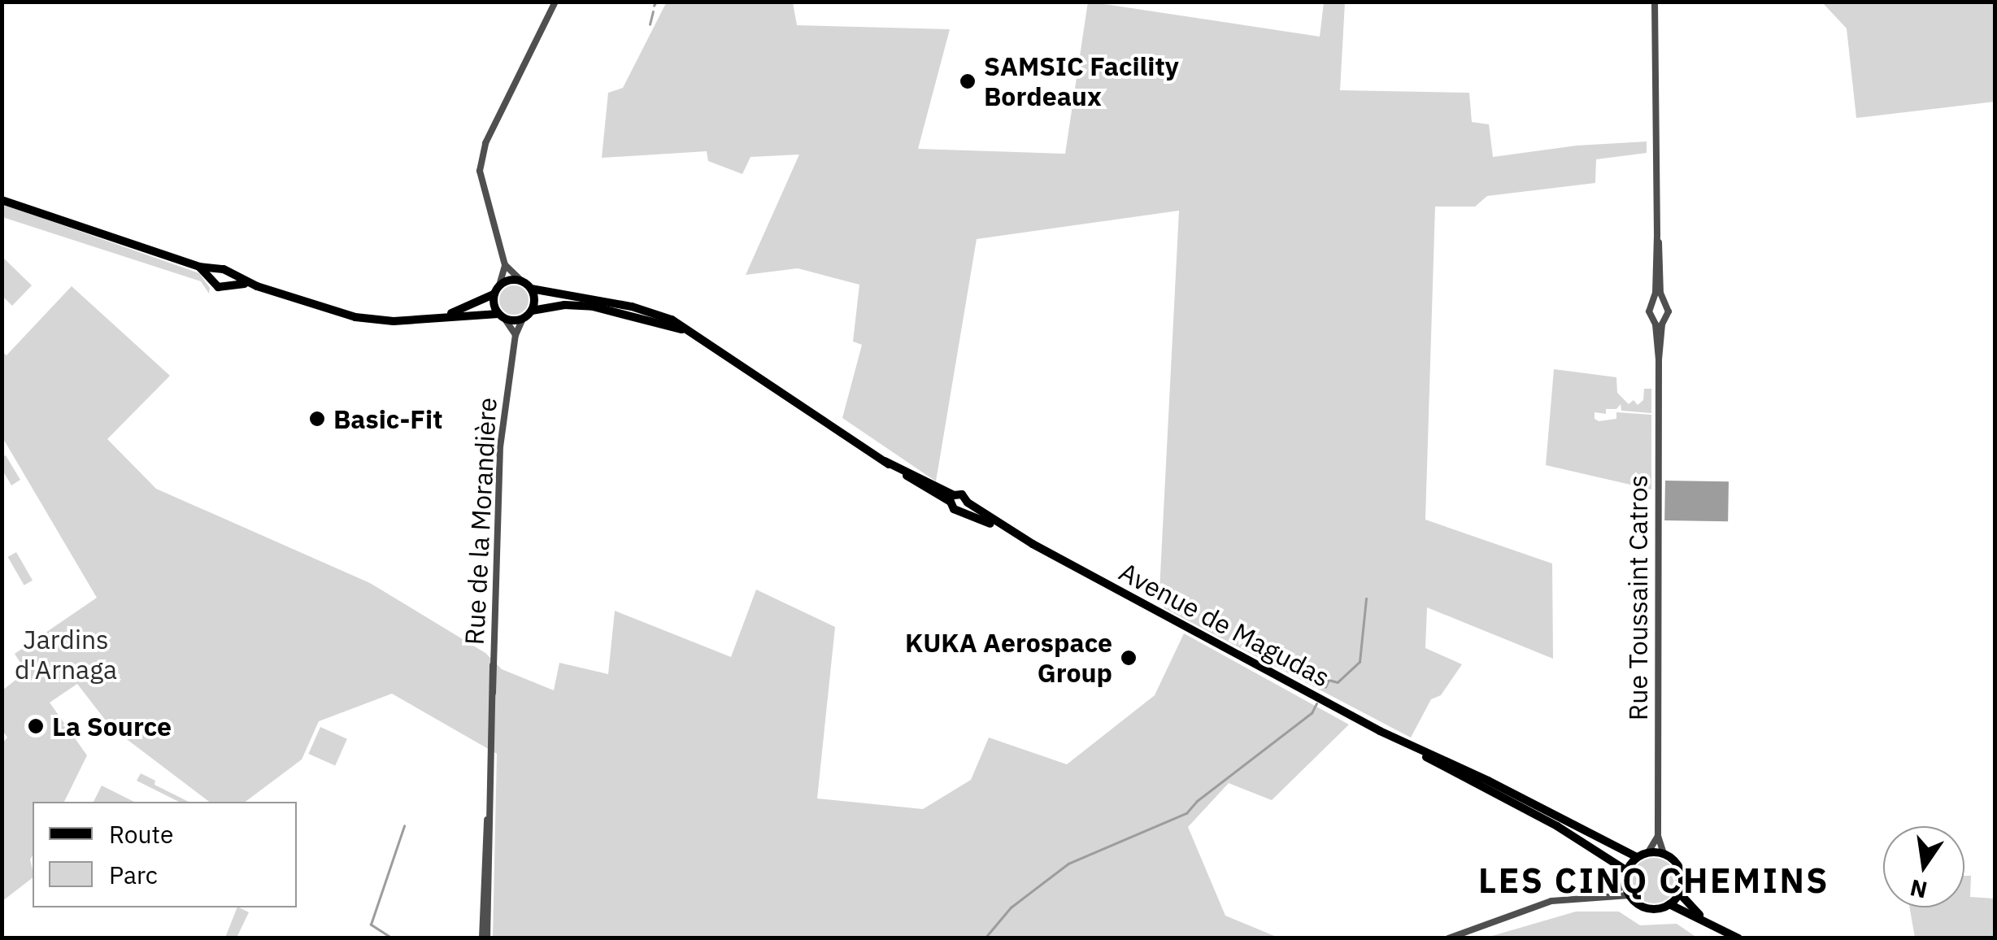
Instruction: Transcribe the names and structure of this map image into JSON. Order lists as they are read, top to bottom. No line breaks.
{"streets":{"main road":["Avenue de Magudas"],"street":["Rue de la Morandière","Rue Toussaint Catros"]},"crossings":[["Rue Toussaint Catros","Avenue de Magudas"]],"districts":["LES CINQ CHEMINS"],"parks":["Jardins d'Arnaga"],"places":["SAMSIC Facility Bordeaux","Basic-Fit","KUKA Aerospace Group","La Source"],"legend":["Route","Parc"],"north":"bottom"}
